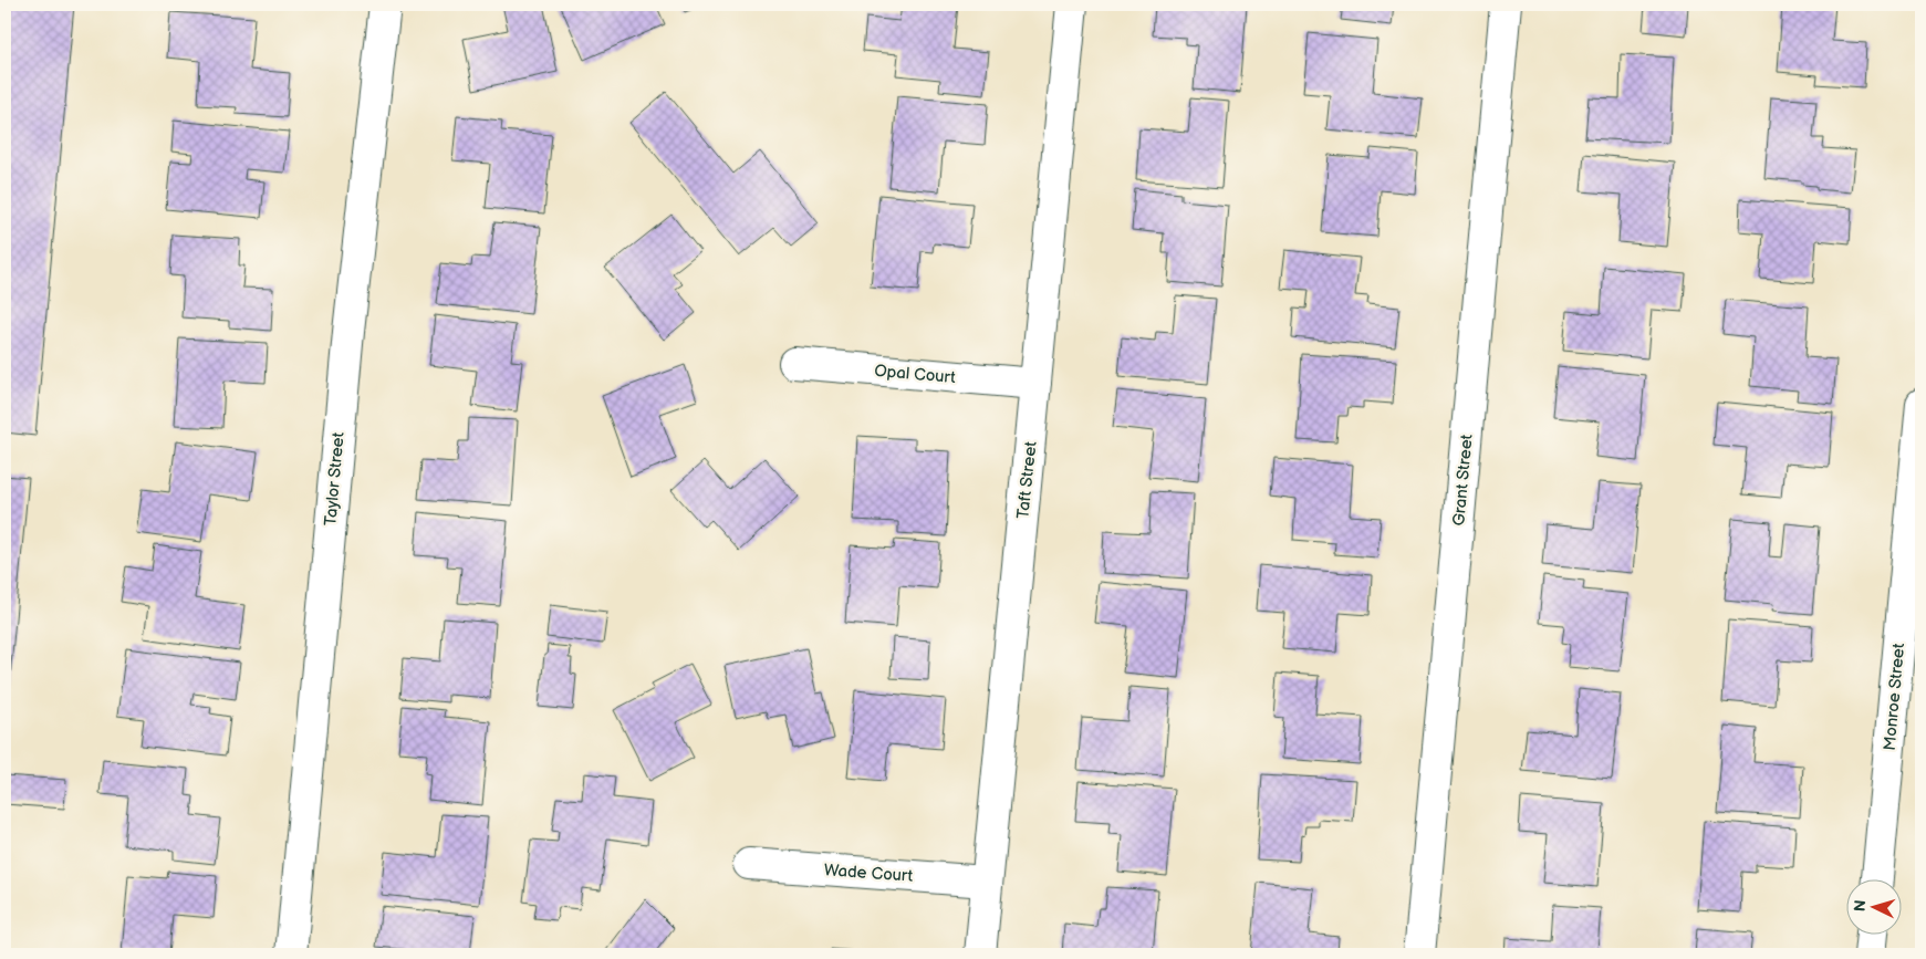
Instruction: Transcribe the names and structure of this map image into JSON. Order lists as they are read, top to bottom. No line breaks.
{"streets":{"street":["Opal Court","Taylor Street","Taft Street","Grant Street","Monroe Street","Wade Court"]},"crossings":[["Opal Court","Taft Street"],["Taft Street","Wade Court"]],"north":"left"}
